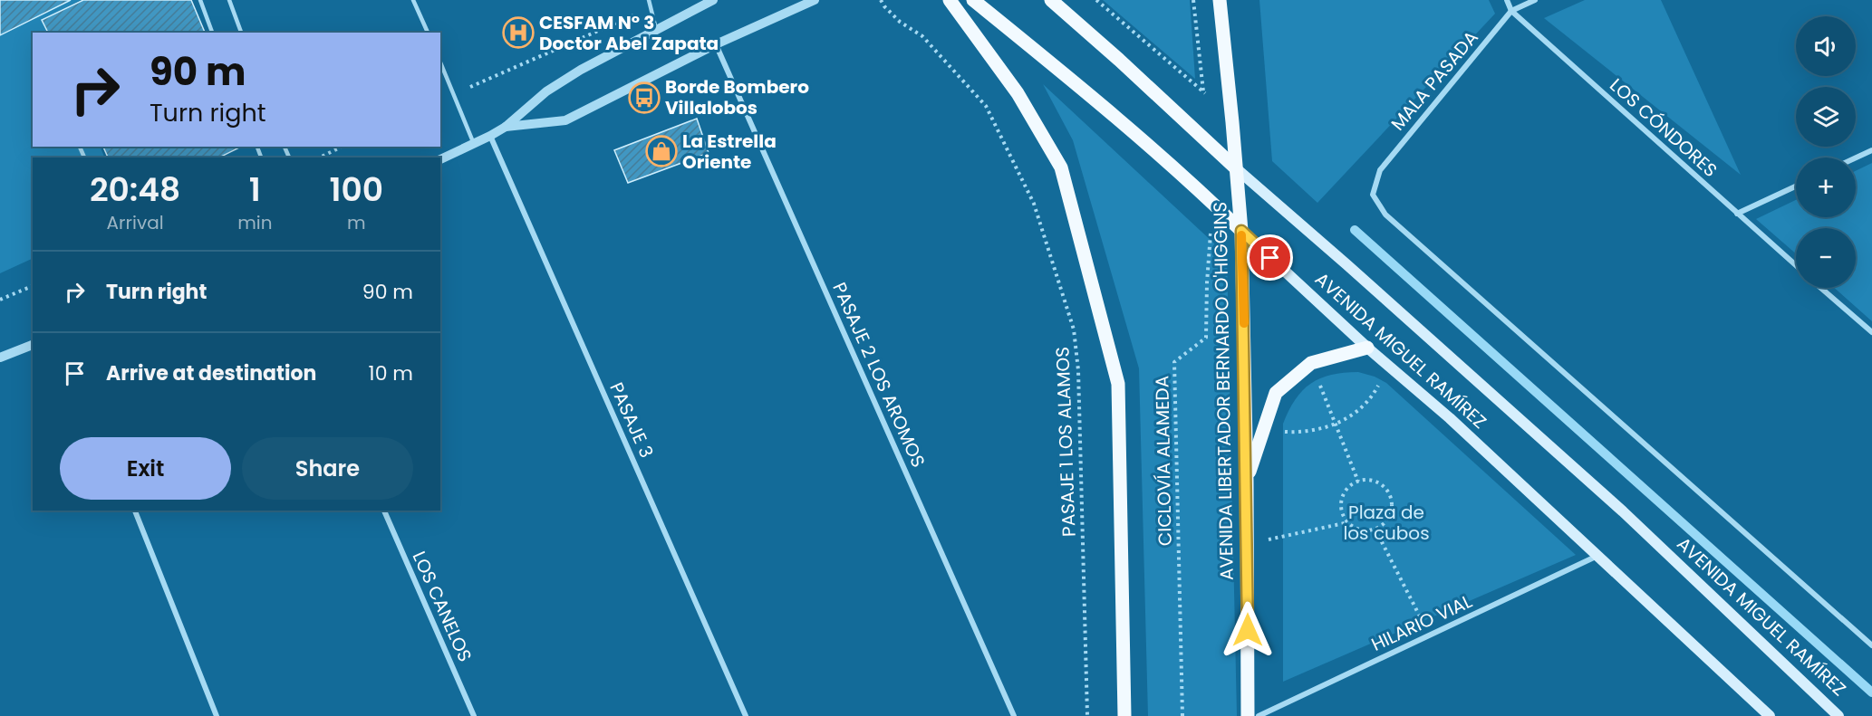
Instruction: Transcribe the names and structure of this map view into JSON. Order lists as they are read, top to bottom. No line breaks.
{"streets":{"main road":["AVENIDA MIGUEL RAMÍREZ","AVENIDA LIBERTADOR BERNARDO O'HIGGINS"],"street":["MALA PASADA","LOS CÓNDORES","PASAJE 2 LOS AROMOS","PASAJE 3","LOS CANELOS","HILARIO VIAL"],"path":["PASAJE 1 LOS ALAMOS","CICLOVÍA ALAMEDA"]},"crossings":[["MALA PASADA","LOS CÓNDORES"],["AVENIDA MIGUEL RAMÍREZ","AVENIDA LIBERTADOR BERNARDO O'HIGGINS"],["AVENIDA MIGUEL RAMÍREZ","CICLOVÍA ALAMEDA"],["AVENIDA MIGUEL RAMÍREZ","HILARIO VIAL"]],"parks":["Plaza de los cubos"],"places":{"hospital":["CESFAM N° 3 Doctor Abel Zapata"],"bus stop":["Borde Bombero Villalobos"],"shop":["La Estrella Oriente"]},"page":{"map_buttons":["+","−"],"turn":["90 m","Turn right"],"eta":["20:48","Arrival","1","min","100","m"],"list":[{"name":"Turn right","value":"90 m"},{"name":"Arrive at destination","value":"10 m"}],"buttons":["Exit","Share"]}}
